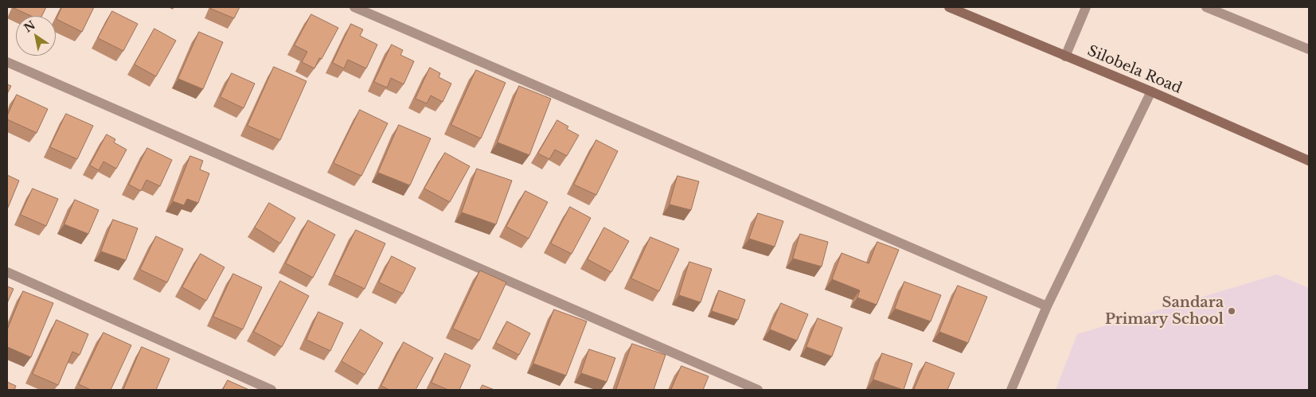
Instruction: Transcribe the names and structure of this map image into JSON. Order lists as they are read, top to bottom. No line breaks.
{"streets":{"street":["Silobela Road"]},"places":["Sandara Primary School"],"north":"top left"}
